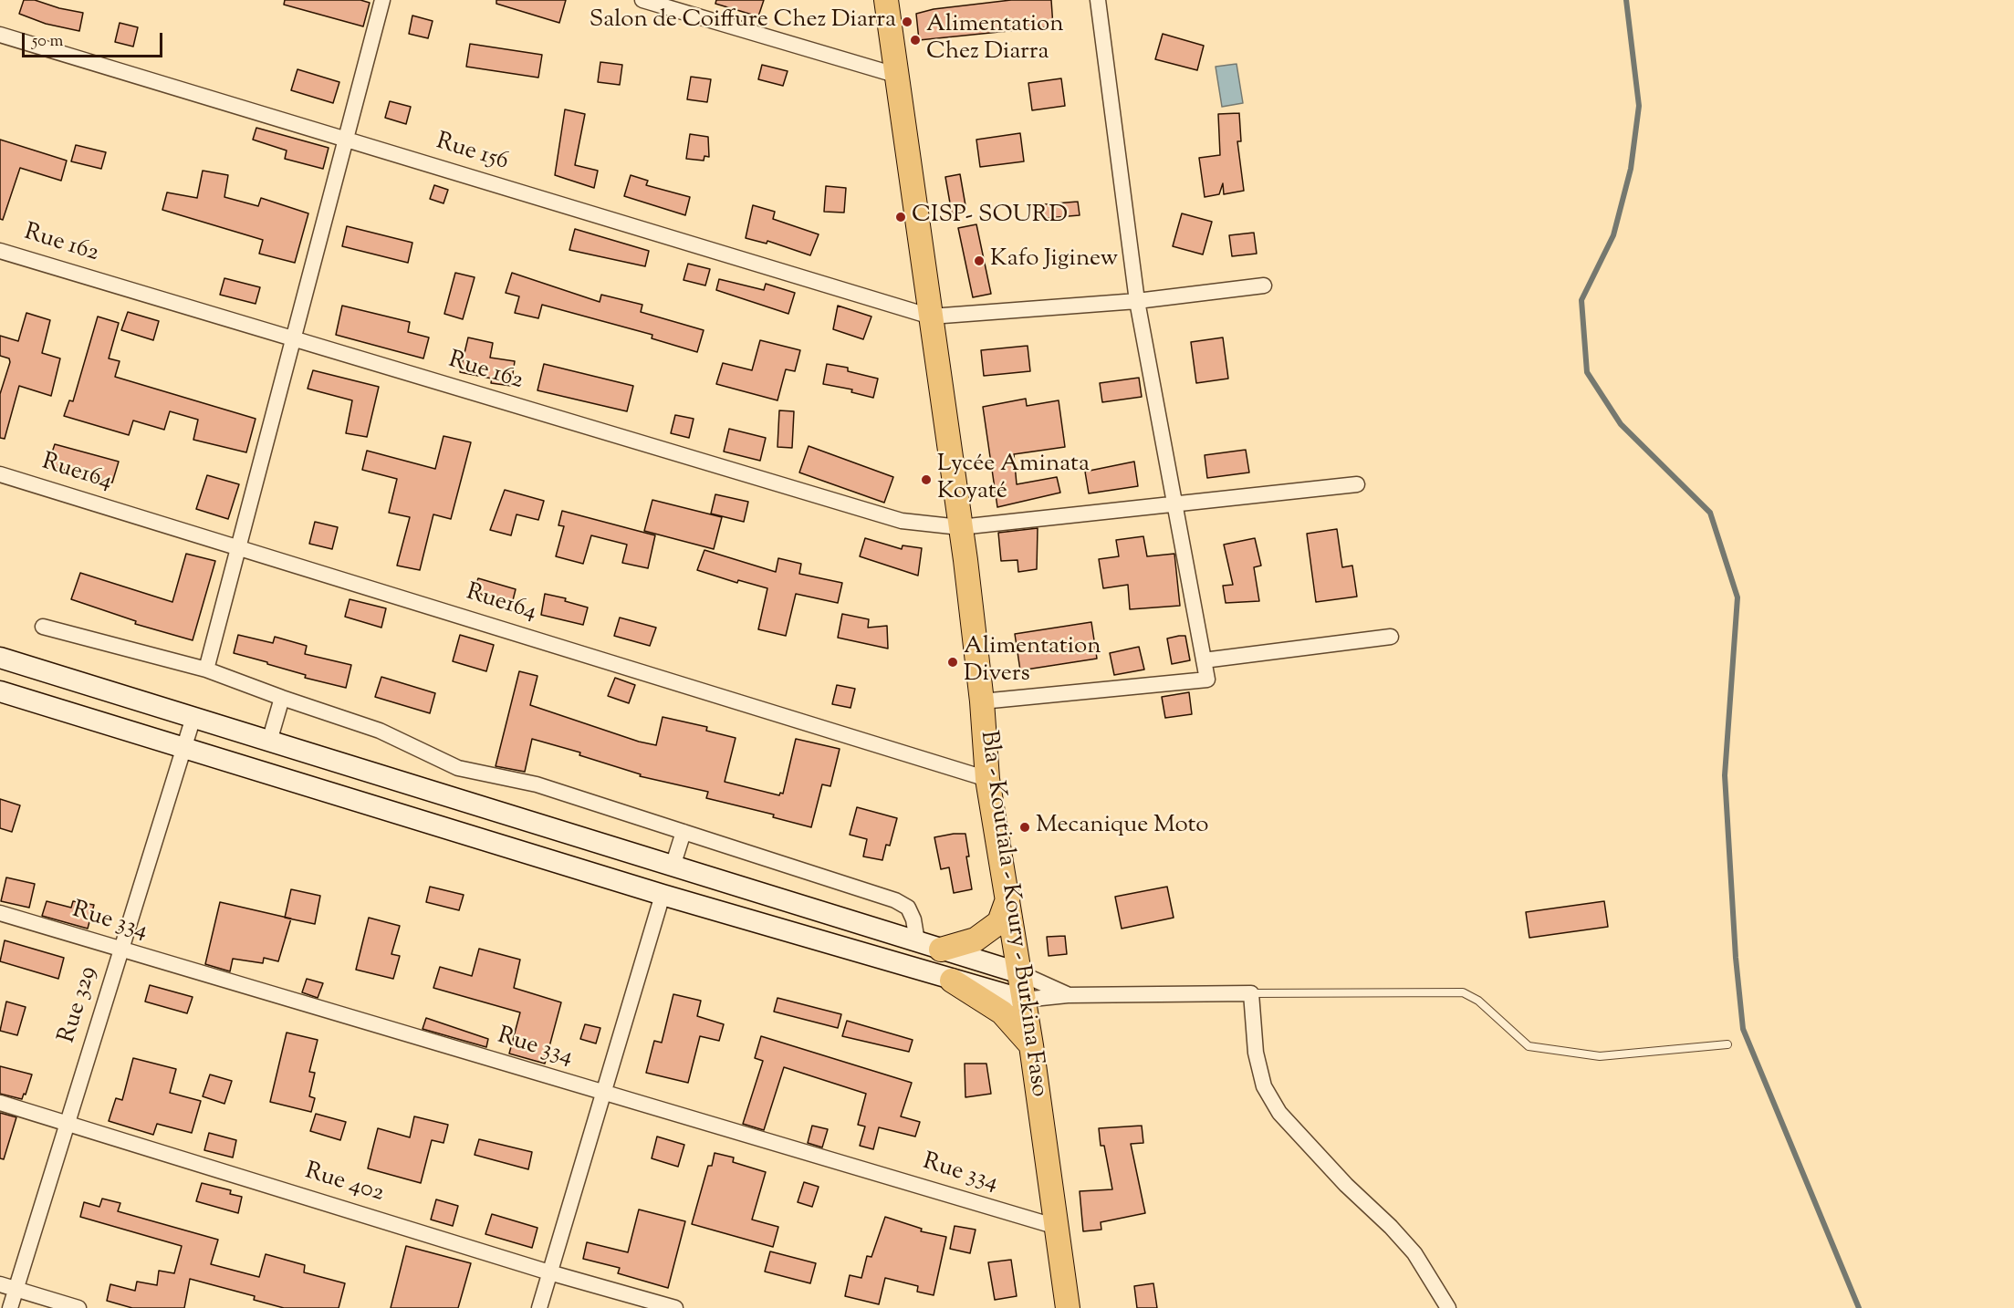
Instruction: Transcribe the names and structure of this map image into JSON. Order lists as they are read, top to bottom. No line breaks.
{"streets":{"main road":["Bla - Koutiala - Koury - Burkina Faso"],"street":["Rue 156","Rue 162","Rue164","Rue 334","Rue 329","Rue 402"]},"crossings":[["Rue 156","Bla - Koutiala - Koury - Burkina Faso"],["Rue 162","Bla - Koutiala - Koury - Burkina Faso"],["Rue164","Bla - Koutiala - Koury - Burkina Faso"],["Bla - Koutiala - Koury - Burkina Faso","Rue 334"],["Rue 334","Rue 329"],["Rue 329","Rue 402"]],"places":["Salon de Coiffure Chez Diarra","Alimentation Chez Diarra","CISP- SOURD","Kafo Jiginew","Lycée Aminata Koyaté","Alimentation Divers","Mecanique Moto"],"scale_bar":"50 m"}
